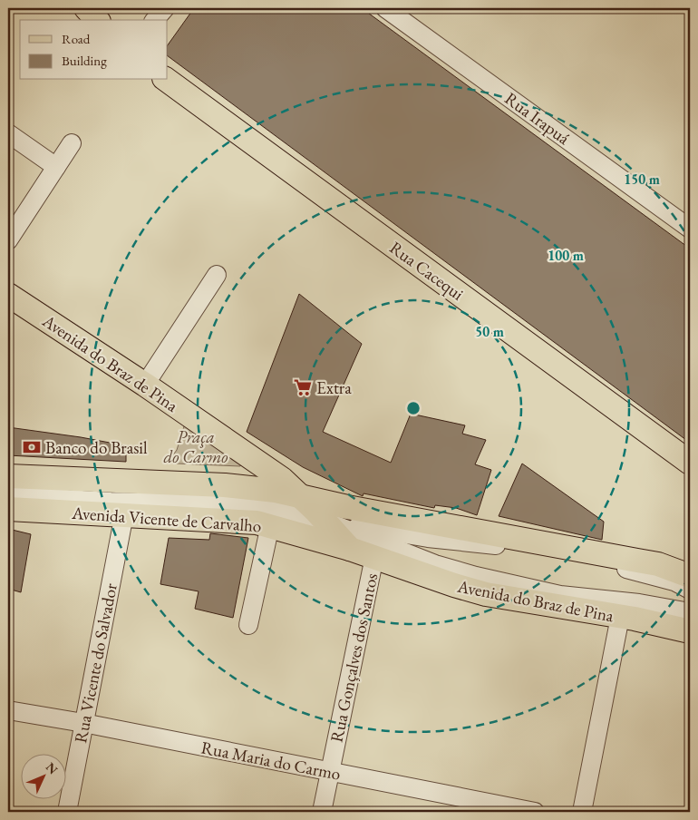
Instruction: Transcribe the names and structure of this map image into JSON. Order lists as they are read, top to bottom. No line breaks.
{"streets":{"main road":["Rua Cacequi","Avenida do Braz de Pina","Avenida Vicente de Carvalho"],"street":["Rua Irapuá","Rua Gonçalves dos Santos","Rua Vicente do Salvador","Rua Maria do Carmo"]},"crossings":[["Avenida do Braz de Pina","Avenida Vicente de Carvalho"],["Avenida do Braz de Pina","Rua Gonçalves dos Santos"],["Avenida Vicente de Carvalho","Rua Vicente do Salvador"],["Rua Gonçalves dos Santos","Rua Maria do Carmo"],["Rua Vicente do Salvador","Rua Maria do Carmo"]],"parks":["Praça do Carmo"],"places":{"supermarket":["Extra"],"bank":["Banco do Brasil"]},"legend":["Road","Building"],"north":"top right","rings":["150 m","100 m","50 m"]}
